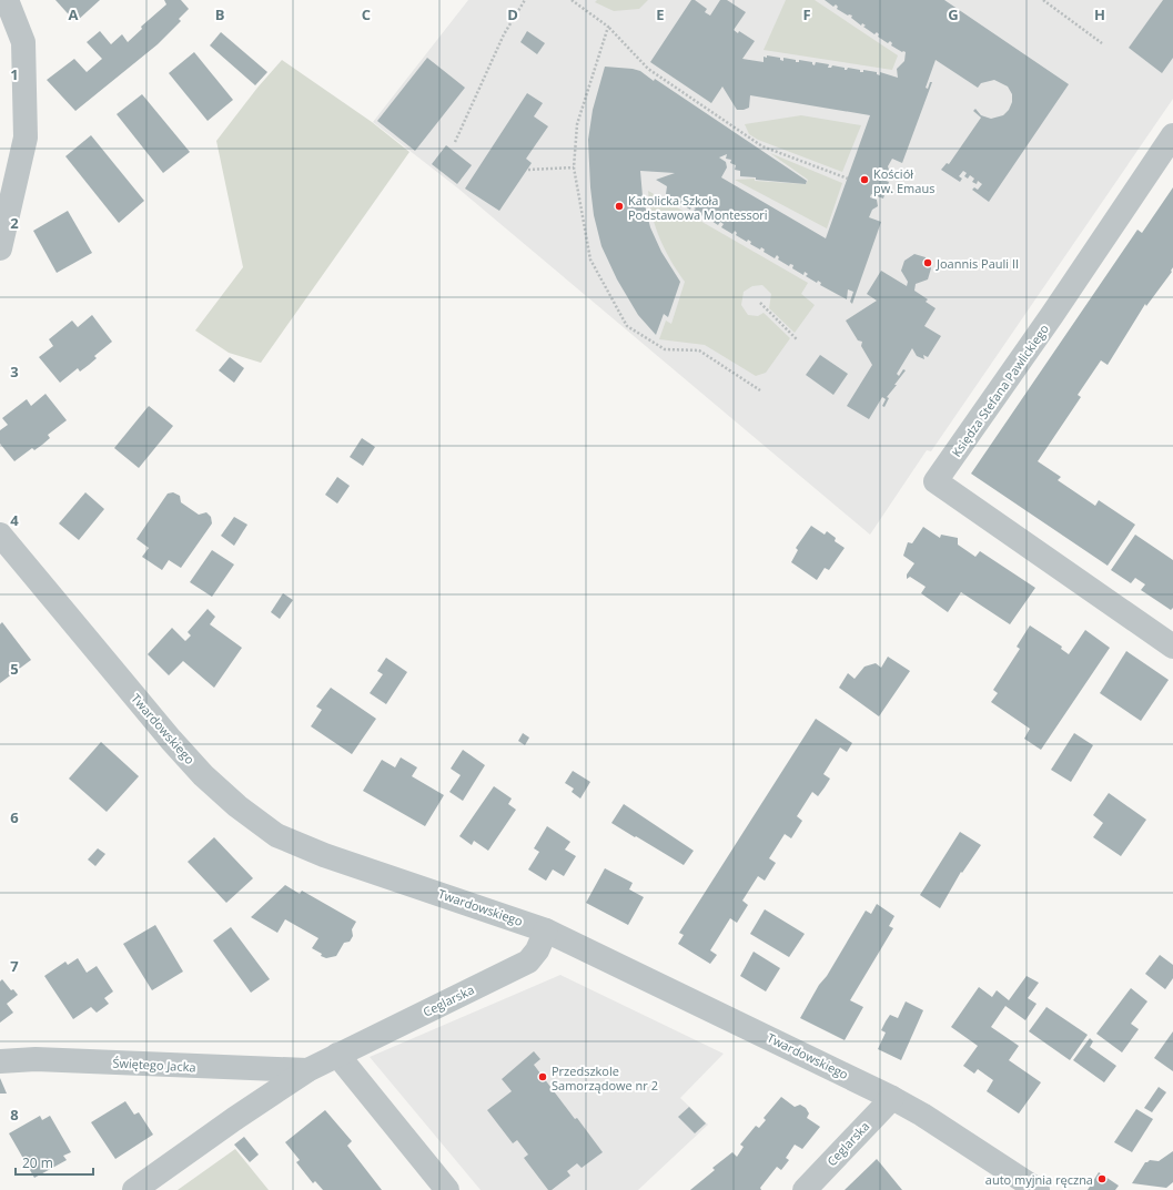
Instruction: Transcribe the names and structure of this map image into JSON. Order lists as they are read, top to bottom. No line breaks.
{"streets":{"street":["Księdza Stefana Pawlickiego","Twardowskiego","Ceglarska","Świętego Jacka"]},"crossings":[["Twardowskiego","Ceglarska"],["Ceglarska","Świętego Jacka"]],"places":["Kościół pw. Emaus","Katolicka Szkoła Podstawowa Montessori","Joannis Pauli II","Przedszkole Samorządowe nr 2","auto myjnia ręczna"],"scale_bar":"20 m","grid":{"columns":["A","B","C","D","E","F","G","H"],"rows":["1","2","3","4","5","6","7","8"]}}
